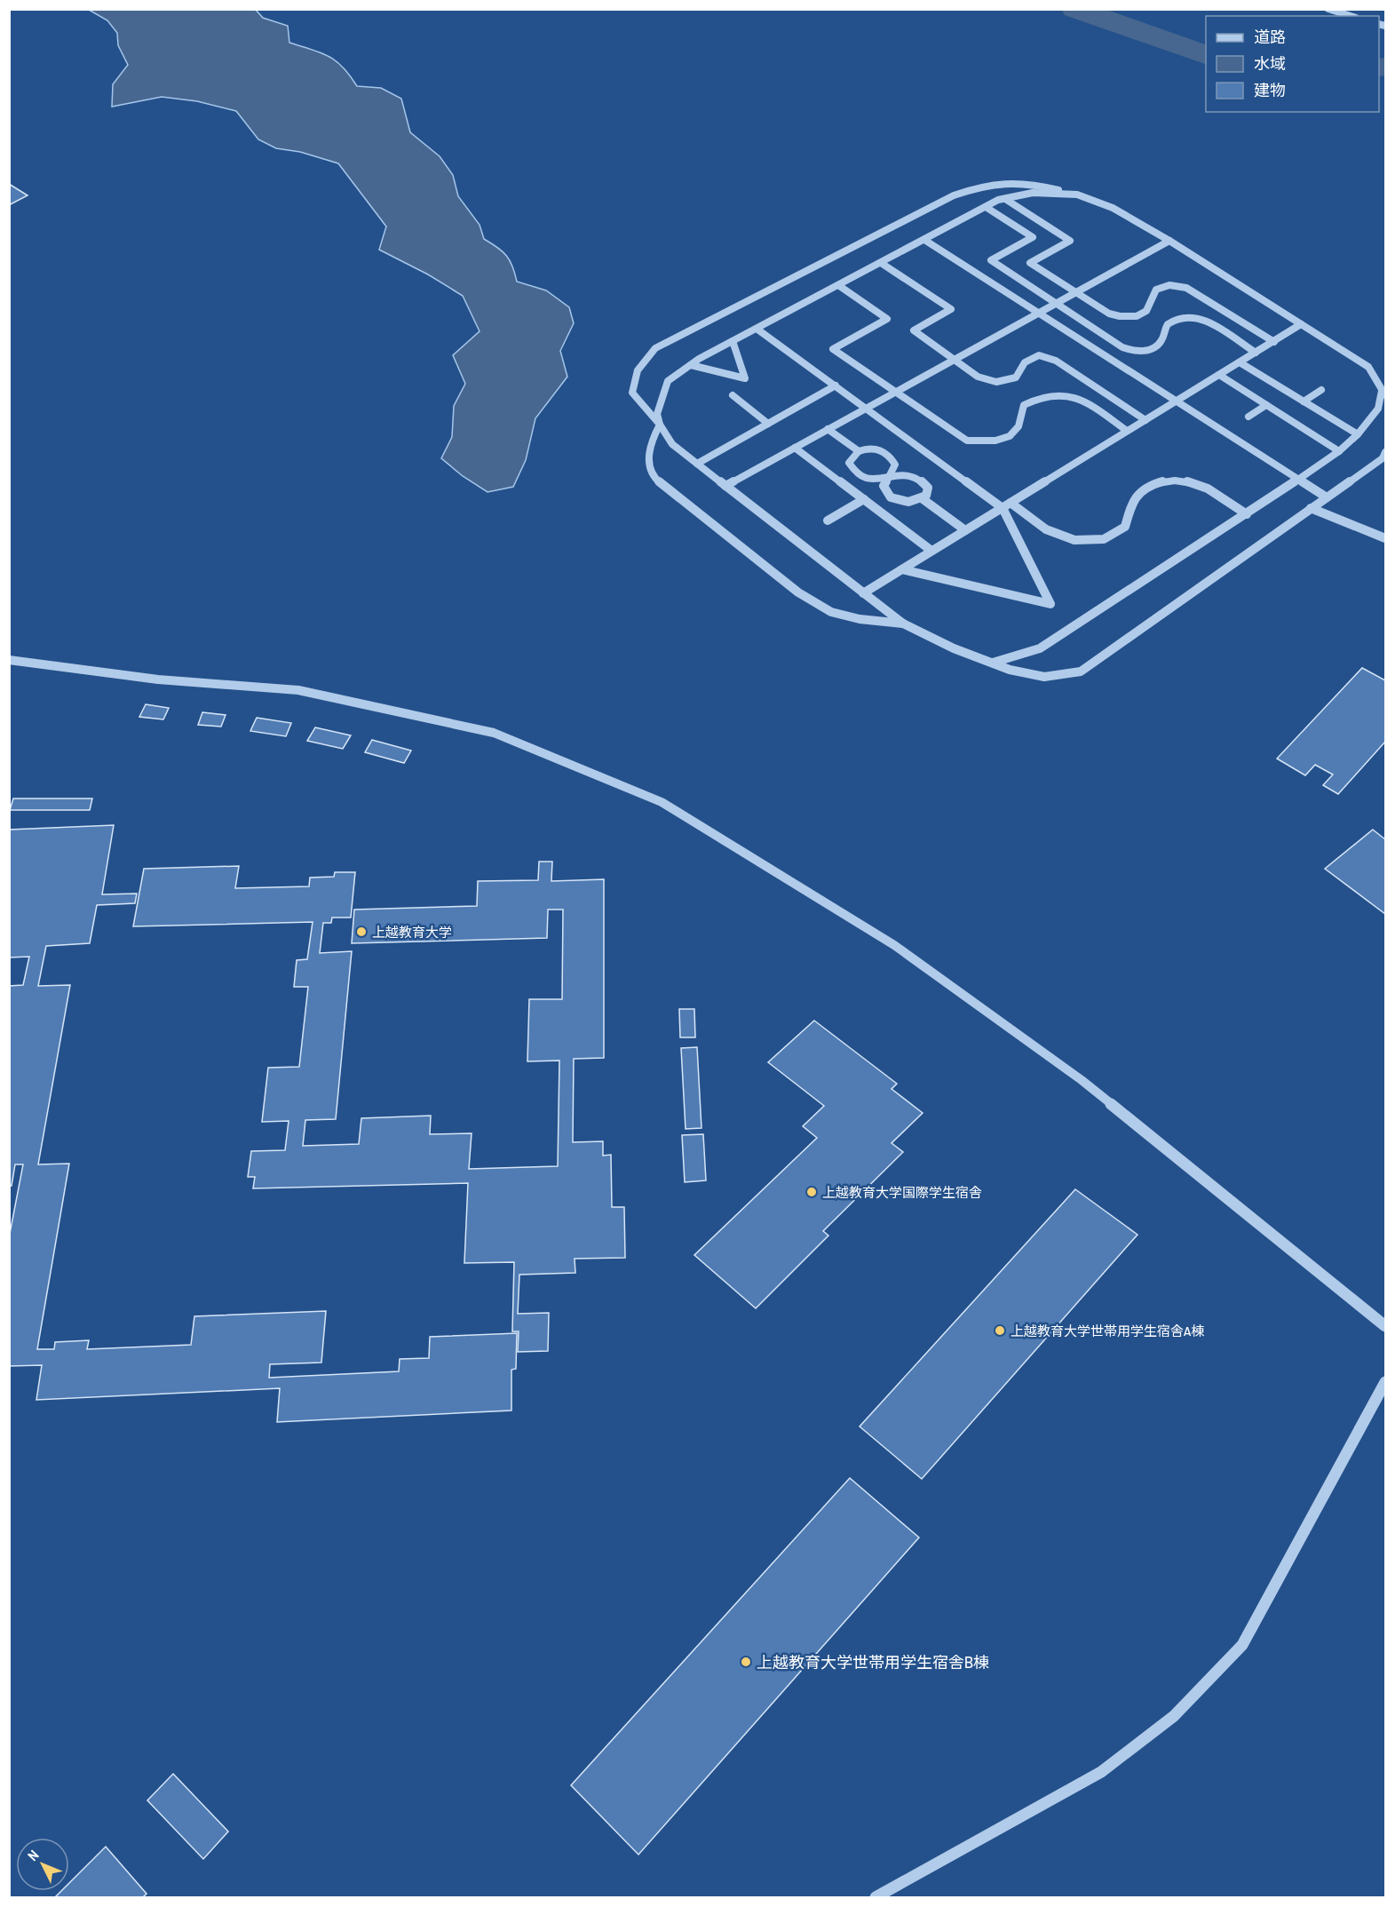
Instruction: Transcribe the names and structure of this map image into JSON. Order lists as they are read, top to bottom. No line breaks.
{"places":["上越教育大学","上越教育大学国際学生宿舎","上越教育大学世帯用学生宿舎A棟","上越教育大学世帯用学生宿舎B棟"],"legend":["道路","水域","建物"],"north":"top left"}
